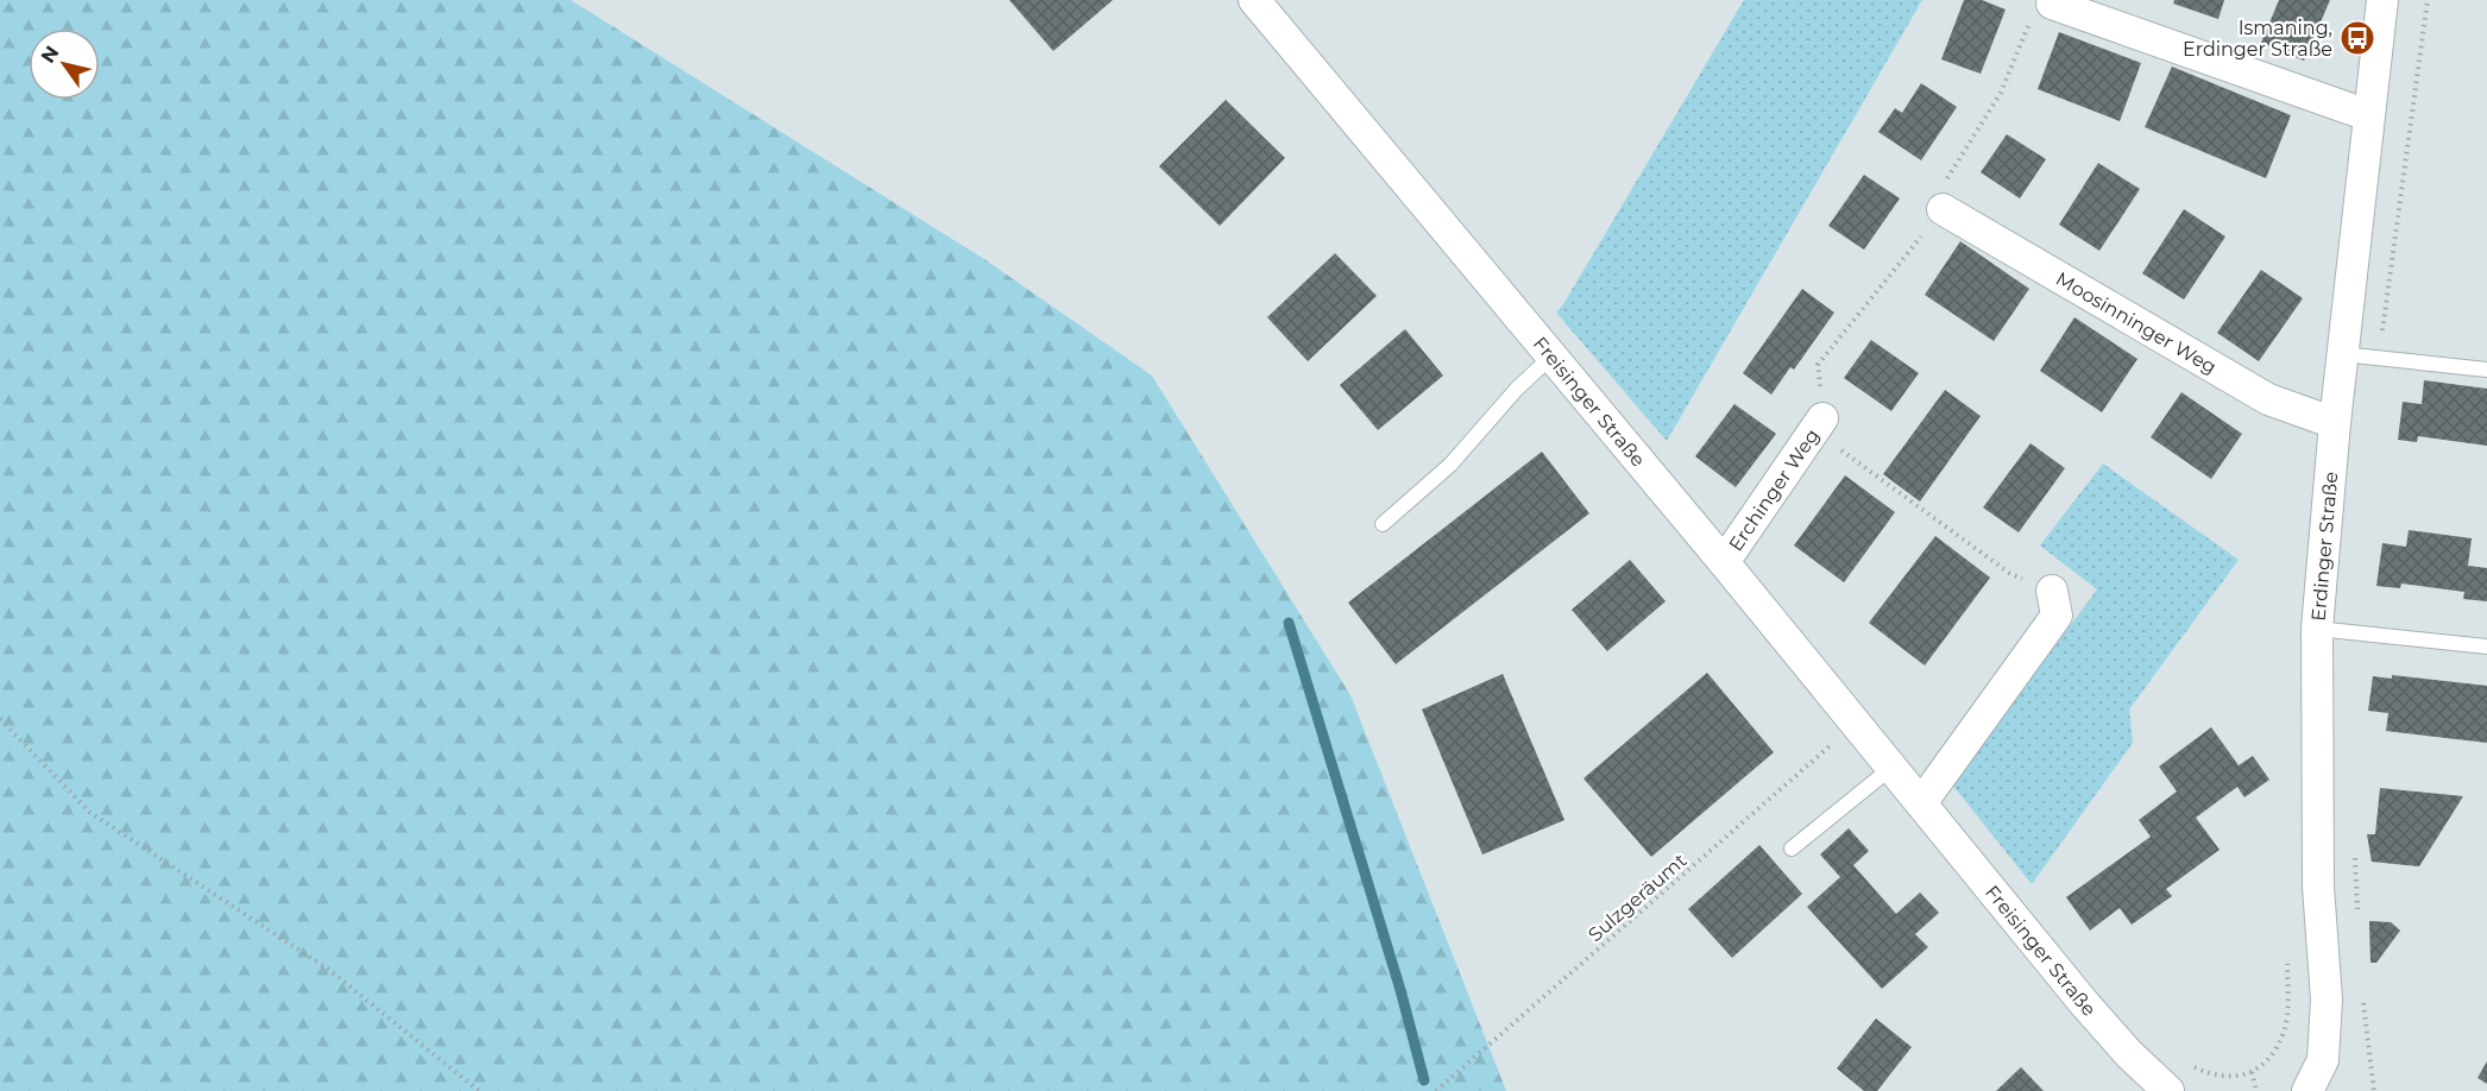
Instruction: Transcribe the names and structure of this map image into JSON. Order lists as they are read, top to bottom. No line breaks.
{"streets":{"street":["Moosinninger Weg","Freisinger Straße","Erchinger Weg","Erdinger Straße"],"path":["Sulzgeräumt"]},"crossings":[["Moosinninger Weg","Erdinger Straße"],["Freisinger Straße","Erchinger Weg"],["Freisinger Straße","Sulzgeräumt"]],"places":{"bus stop":["Ismaning, Erdinger Straße"]},"north":"top left"}
